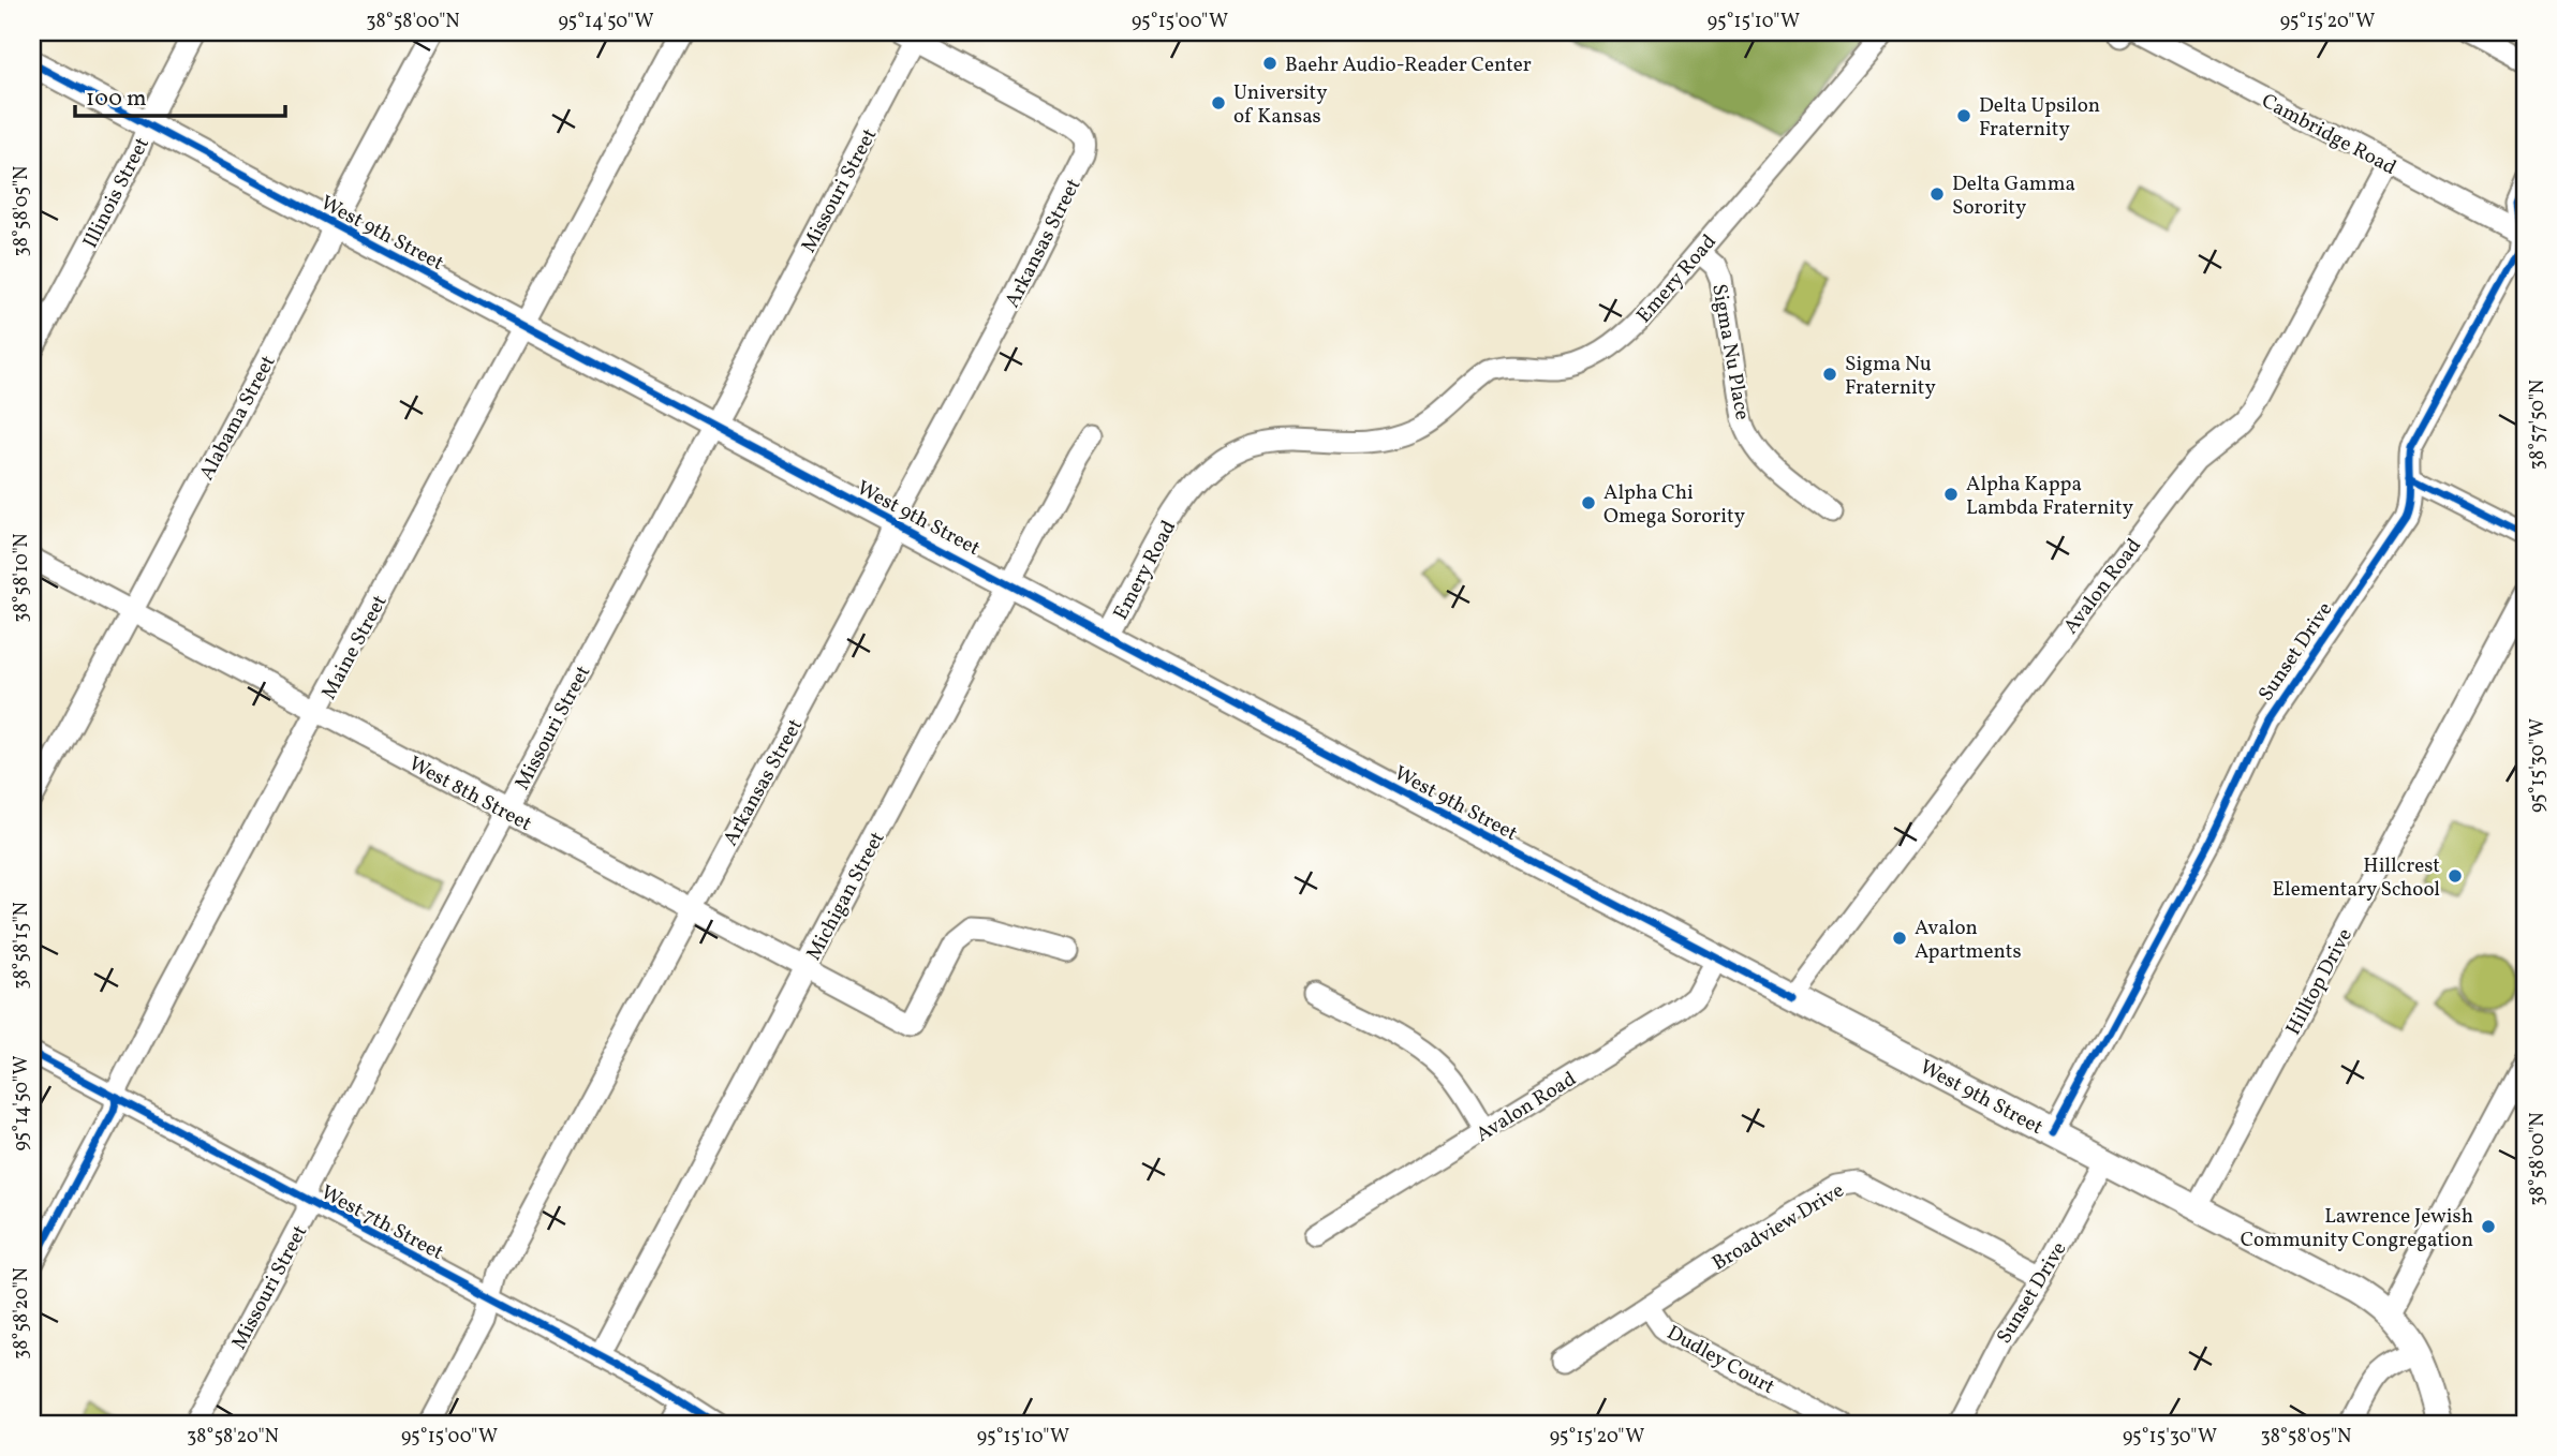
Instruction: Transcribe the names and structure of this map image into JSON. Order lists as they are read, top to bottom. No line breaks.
{"streets":{"main road":["West 9th Street"],"street":["Cambridge Road","Missouri Street","Illinois Street","Arkansas Street","Emery Road","Sigma Nu Place","Alabama Street","Avalon Road","Maine Street","Sunset Drive","West 8th Street","Michigan Street","Hilltop Drive","West 7th Street","Broadview Drive","Dudley Court"]},"crossings":[["Cambridge Road","Avalon Road"],["Cambridge Road","Sunset Drive"],["Missouri Street","West 9th Street"],["Missouri Street","Arkansas Street"],["Missouri Street","West 8th Street"],["Missouri Street","West 7th Street"],["Illinois Street","West 9th Street"],["West 9th Street","Arkansas Street"],["West 9th Street","Emery Road"],["West 9th Street","Alabama Street"],["West 9th Street","Avalon Road"],["West 9th Street","Maine Street"],["West 9th Street","Sunset Drive"],["West 9th Street","Michigan Street"],["West 9th Street","Hilltop Drive"],["Arkansas Street","West 8th Street"],["Arkansas Street","West 7th Street"],["Emery Road","Sigma Nu Place"],["Alabama Street","West 8th Street"],["Maine Street","West 8th Street"],["Maine Street","West 7th Street"],["Sunset Drive","Broadview Drive"],["West 8th Street","Michigan Street"],["Michigan Street","West 7th Street"],["Broadview Drive","Dudley Court"]],"places":["Baehr Audio-Reader Center","University of Kansas","Delta Upsilon Fraternity","Delta Gamma Sorority","Sigma Nu Fraternity","Alpha Kappa Lambda Fraternity","Alpha Chi Omega Sorority","Hillcrest Elementary School","Avalon Apartments","Lawrence Jewish Community Congregation"],"scale_bar":"100 m","coordinates":["38°58'00\"N","95°14'50\"W","95°15'00\"W","95°15'10\"W","95°15'20\"W","38°58'05\"N","38°57'50\"N","38°58'10\"N","95°15'30\"W","38°58'15\"N","38°58'20\"N"]}
